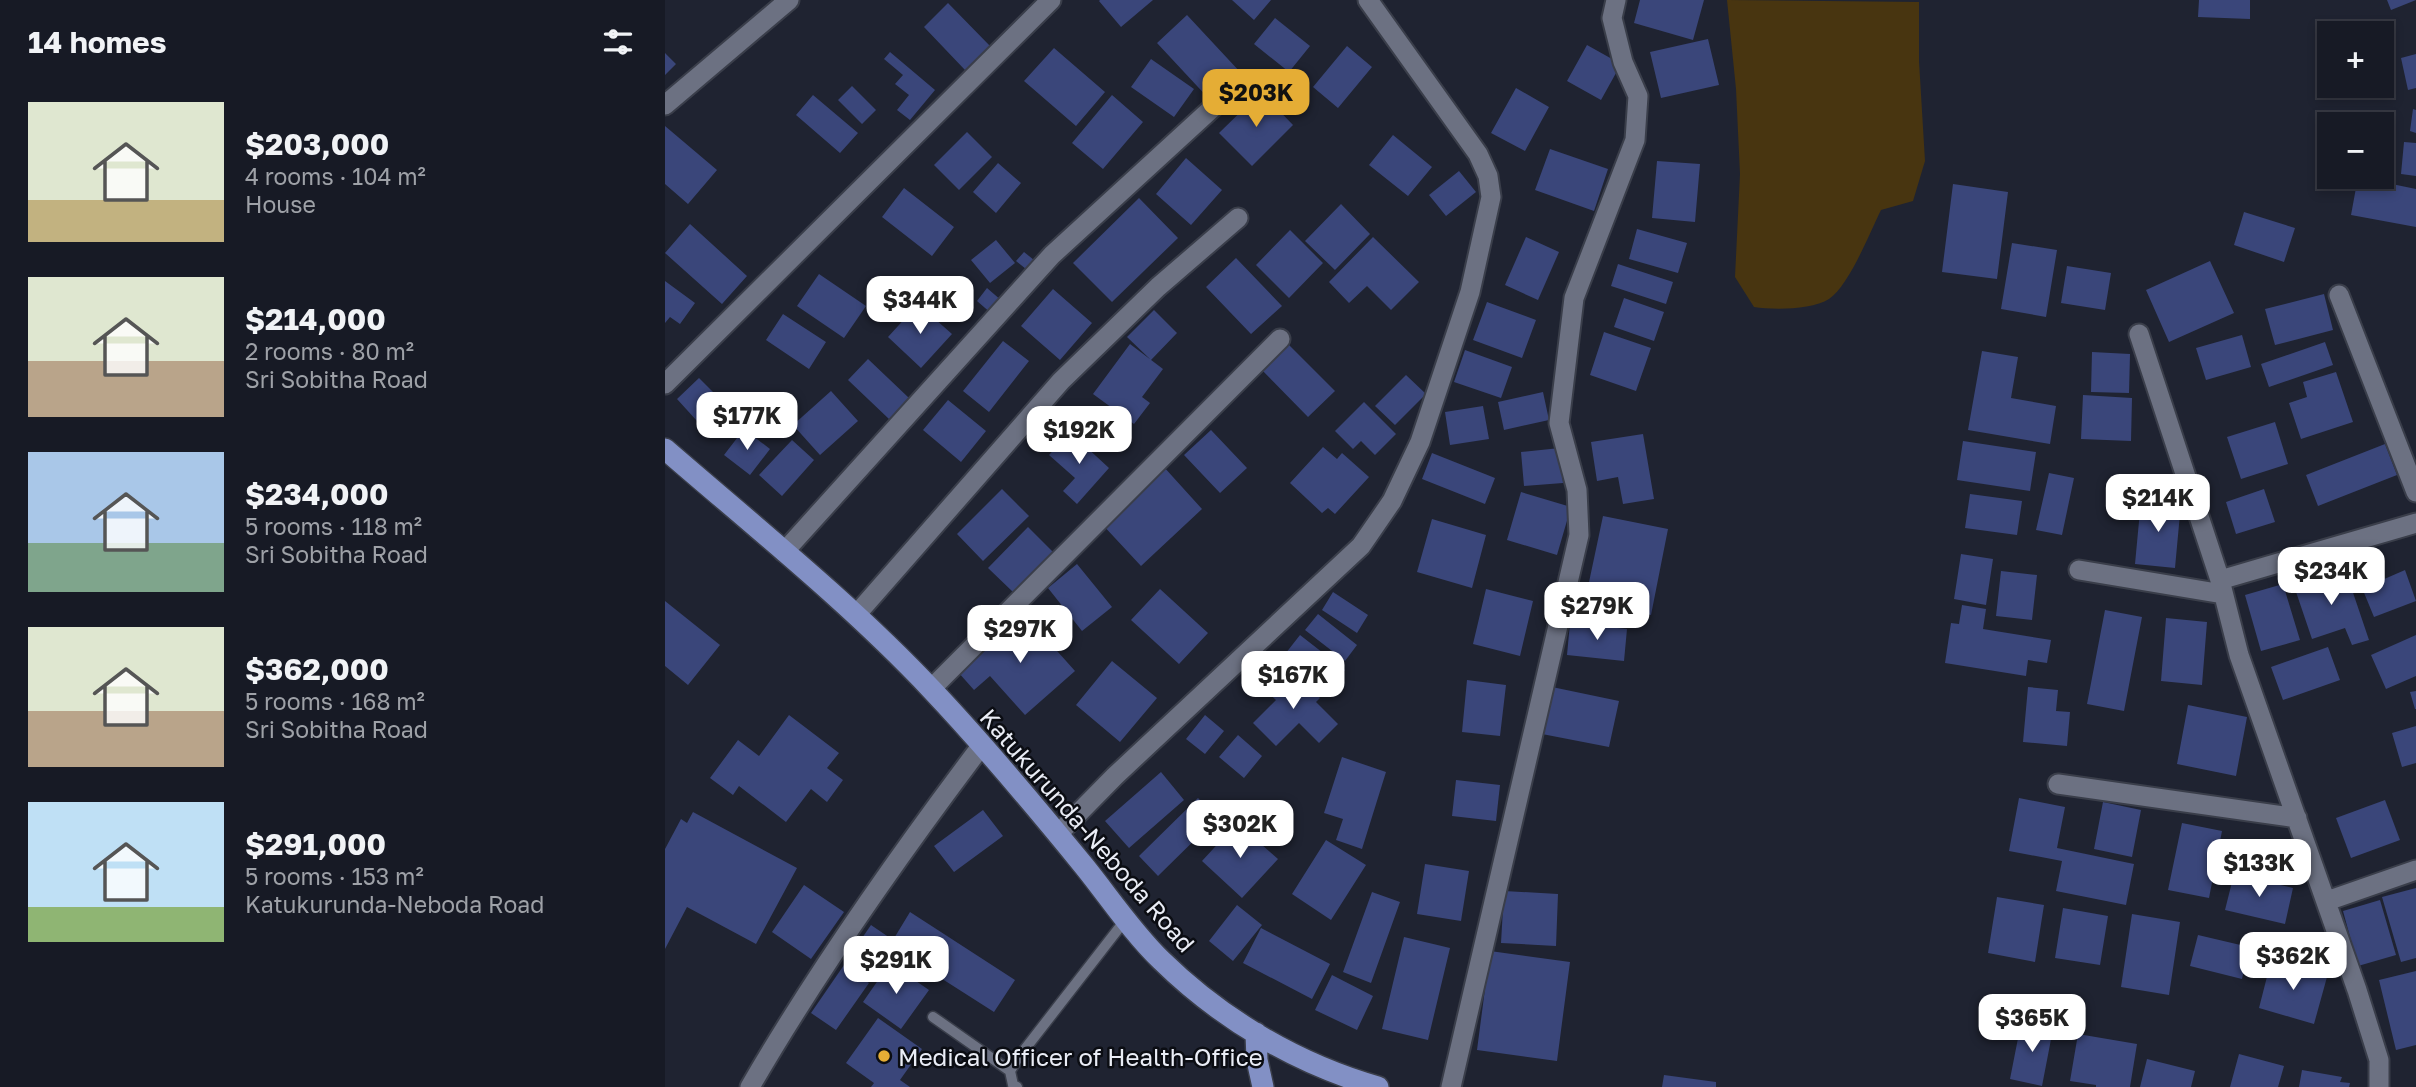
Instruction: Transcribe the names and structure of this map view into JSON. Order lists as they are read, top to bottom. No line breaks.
{"streets":{"main road":["Katukurunda-Neboda Road"]},"places":["Medical Officer of Health-Office"],"page":{"heading":"14 homes","map_buttons":["+","−"],"price":["$203K","$344K","$177K","$192K","$214K","$234K","$279K","$297K","$167K","$302K","$133K","$362K","$291K","$365K"],"list":[{"name":"$203,000","note":"4 rooms · 104 m² · House"},{"name":"$214,000","note":"2 rooms · 80 m² · Sri Sobitha Road"},{"name":"$234,000","note":"5 rooms · 118 m² · Sri Sobitha Road"},{"name":"$362,000","note":"5 rooms · 168 m² · Sri Sobitha Road"},{"name":"$291,000","note":"5 rooms · 153 m² · Katukurunda-Neboda Road"}]}}
